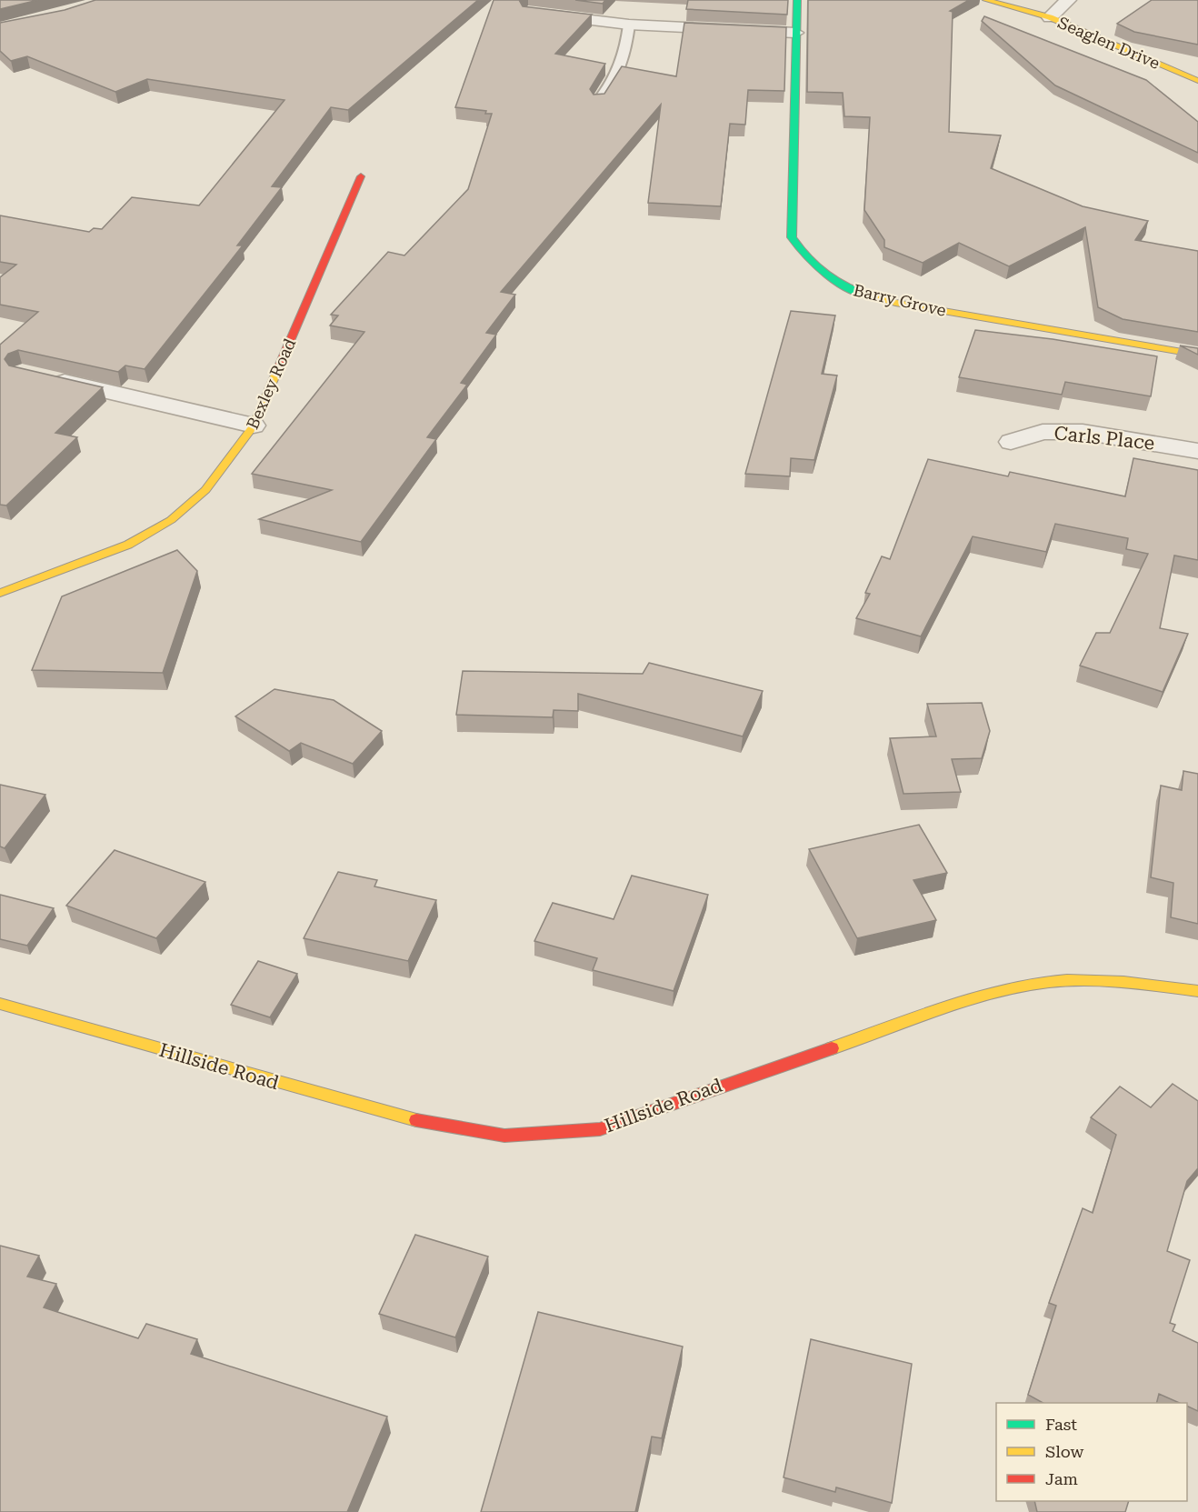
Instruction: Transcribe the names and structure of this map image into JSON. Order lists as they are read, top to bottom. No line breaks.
{"streets":{"street":["Seaglen Drive","Barry Grove","Bexley Road","Carls Place","Hillside Road"]},"legend":["Fast","Slow","Jam"]}
